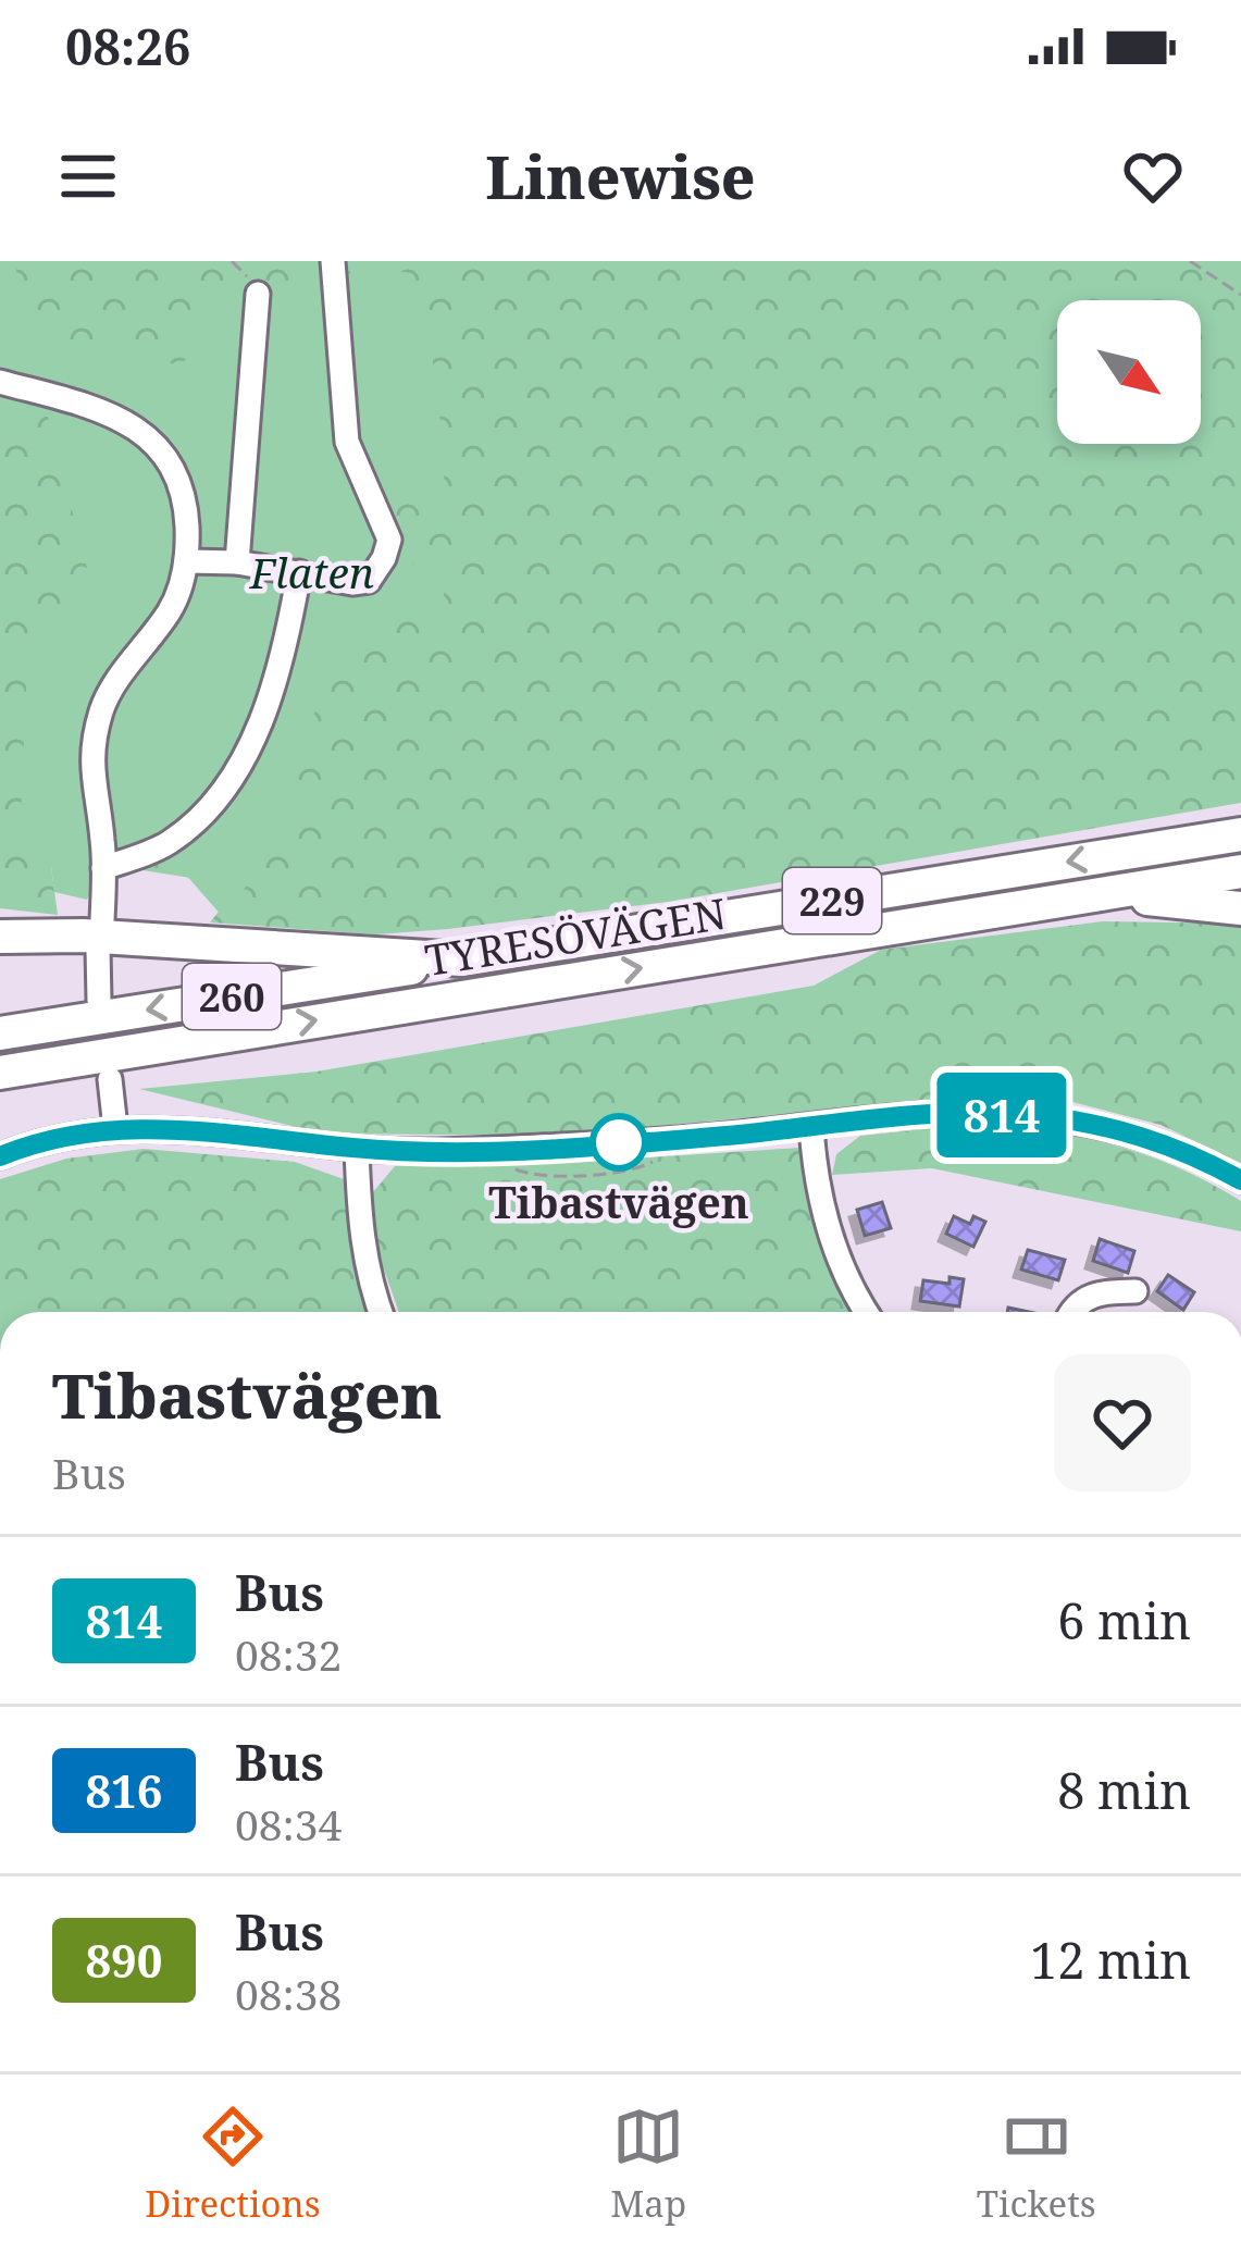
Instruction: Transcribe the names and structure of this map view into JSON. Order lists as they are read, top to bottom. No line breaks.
{"streets":{"highway":["229","TYRESÖVÄGEN","260"]},"crossings":[["TYRESÖVÄGEN","260"]],"parks":["Flaten"],"places":["Tibastvägen"],"lines":["bus line 814"],"north":"bottom right","page":{"status":"08:26","header":"Linewise","on_map":"814","heading":["Tibastvägen","Bus"],"list":[{"mark":"814","name":"Bus","note":"08:32","value":"6 min"},{"mark":"816","name":"Bus","note":"08:34","value":"8 min"},{"mark":"890","name":"Bus","note":"08:38","value":"12 min"}],"tabs":["Directions","Map","Tickets"]}}
